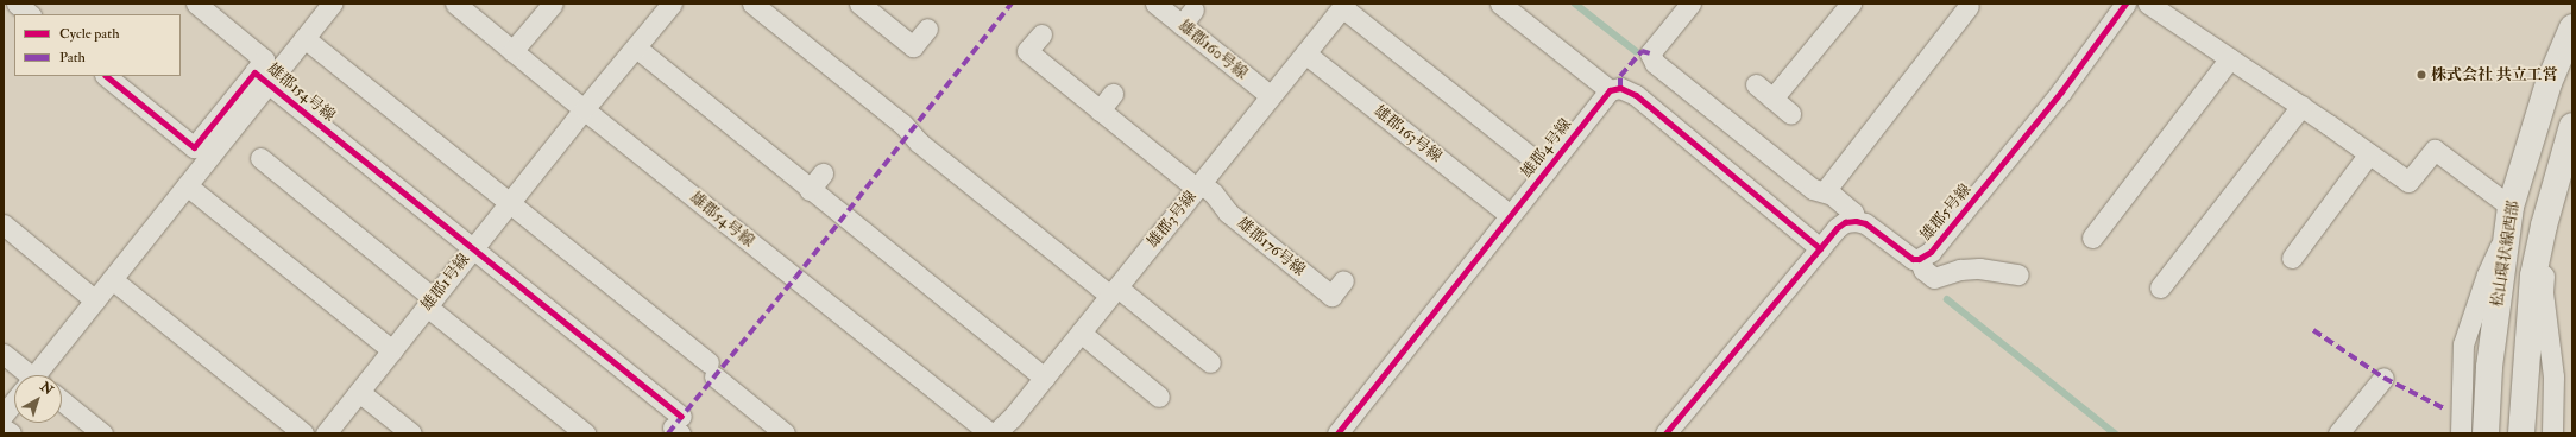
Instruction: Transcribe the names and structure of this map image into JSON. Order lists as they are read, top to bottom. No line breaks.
{"streets":{"street":["雄郡160号線","雄郡154号線","雄郡163号線","雄郡4号線","雄郡5号線","雄郡54号線","雄郡3号線","雄郡176号線","松山環状線西部","雄郡1号線"]},"crossings":[["雄郡160号線","雄郡3号線"],["雄郡154号線","雄郡1号線"],["雄郡163号線","雄郡4号線"],["雄郡163号線","雄郡3号線"],["雄郡54号線","雄郡1号線"],["雄郡3号線","雄郡176号線"]],"places":["株式会社 共立工営"],"legend":["Cycle path","Path"],"north":"top right"}
